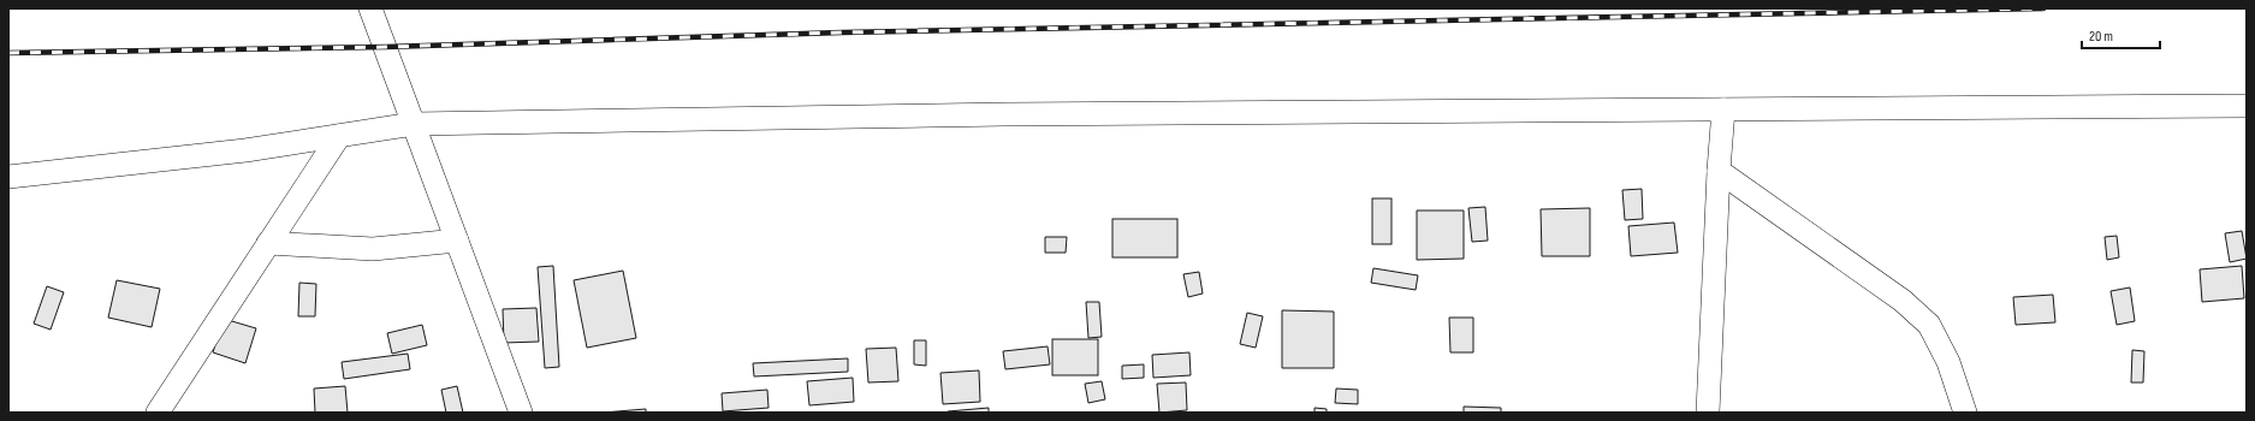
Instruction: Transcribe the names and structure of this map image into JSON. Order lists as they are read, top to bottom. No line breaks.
{"scale_bar":"20 m"}
